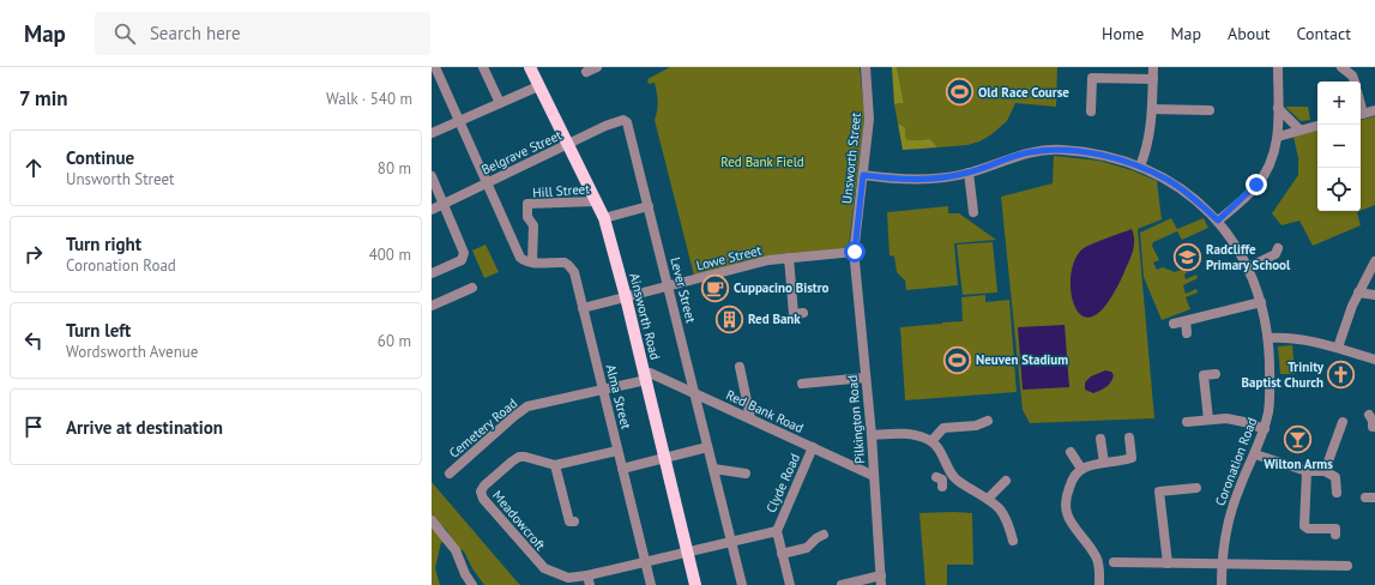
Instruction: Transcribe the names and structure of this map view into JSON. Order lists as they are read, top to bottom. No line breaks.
{"streets":{"main road":["Ainsworth Road"],"street":["Belgrave Street","Unsworth Street","Hill Street","Lowe Street","Lever Street","Alma Street","Red Bank Road","Pilkington Road","Cemetery Road","Coronation Road","Clyde Road","Meadowcroft"]},"crossings":[["Belgrave Street","Lever Street"],["Belgrave Street","Ainsworth Road"],["Belgrave Street","Alma Street"],["Unsworth Street","Lowe Street"],["Unsworth Street","Pilkington Road"],["Unsworth Street","Coronation Road"],["Hill Street","Ainsworth Road"],["Hill Street","Alma Street"],["Lowe Street","Lever Street"],["Lowe Street","Ainsworth Road"],["Lowe Street","Alma Street"],["Lowe Street","Pilkington Road"],["Lever Street","Red Bank Road"],["Ainsworth Road","Red Bank Road"],["Ainsworth Road","Cemetery Road"],["Alma Street","Cemetery Road"],["Alma Street","Meadowcroft"],["Red Bank Road","Pilkington Road"],["Red Bank Road","Cemetery Road"],["Red Bank Road","Clyde Road"]],"parks":["Red Bank Field"],"places":{"sports":["Old Race Course","Neuven Stadium"],"school or university":["Radcliffe Primary School"],"cafe":["Cuppacino Bistro"],"building":["Red Bank"],"church":["Trinity Baptist Church"],"bar":["Wilton Arms"]},"page":{"header":"Map","search":"Search here","nav":["Home","Map","About","Contact"],"heading":["7 min","Walk · 540 m"],"map_buttons":["+","−"],"list":[["Continue","Unsworth Street","80 m"],["Turn right","Coronation Road","400 m"],["Turn left","Wordsworth Avenue","60 m"],"Arrive at destination"]}}
